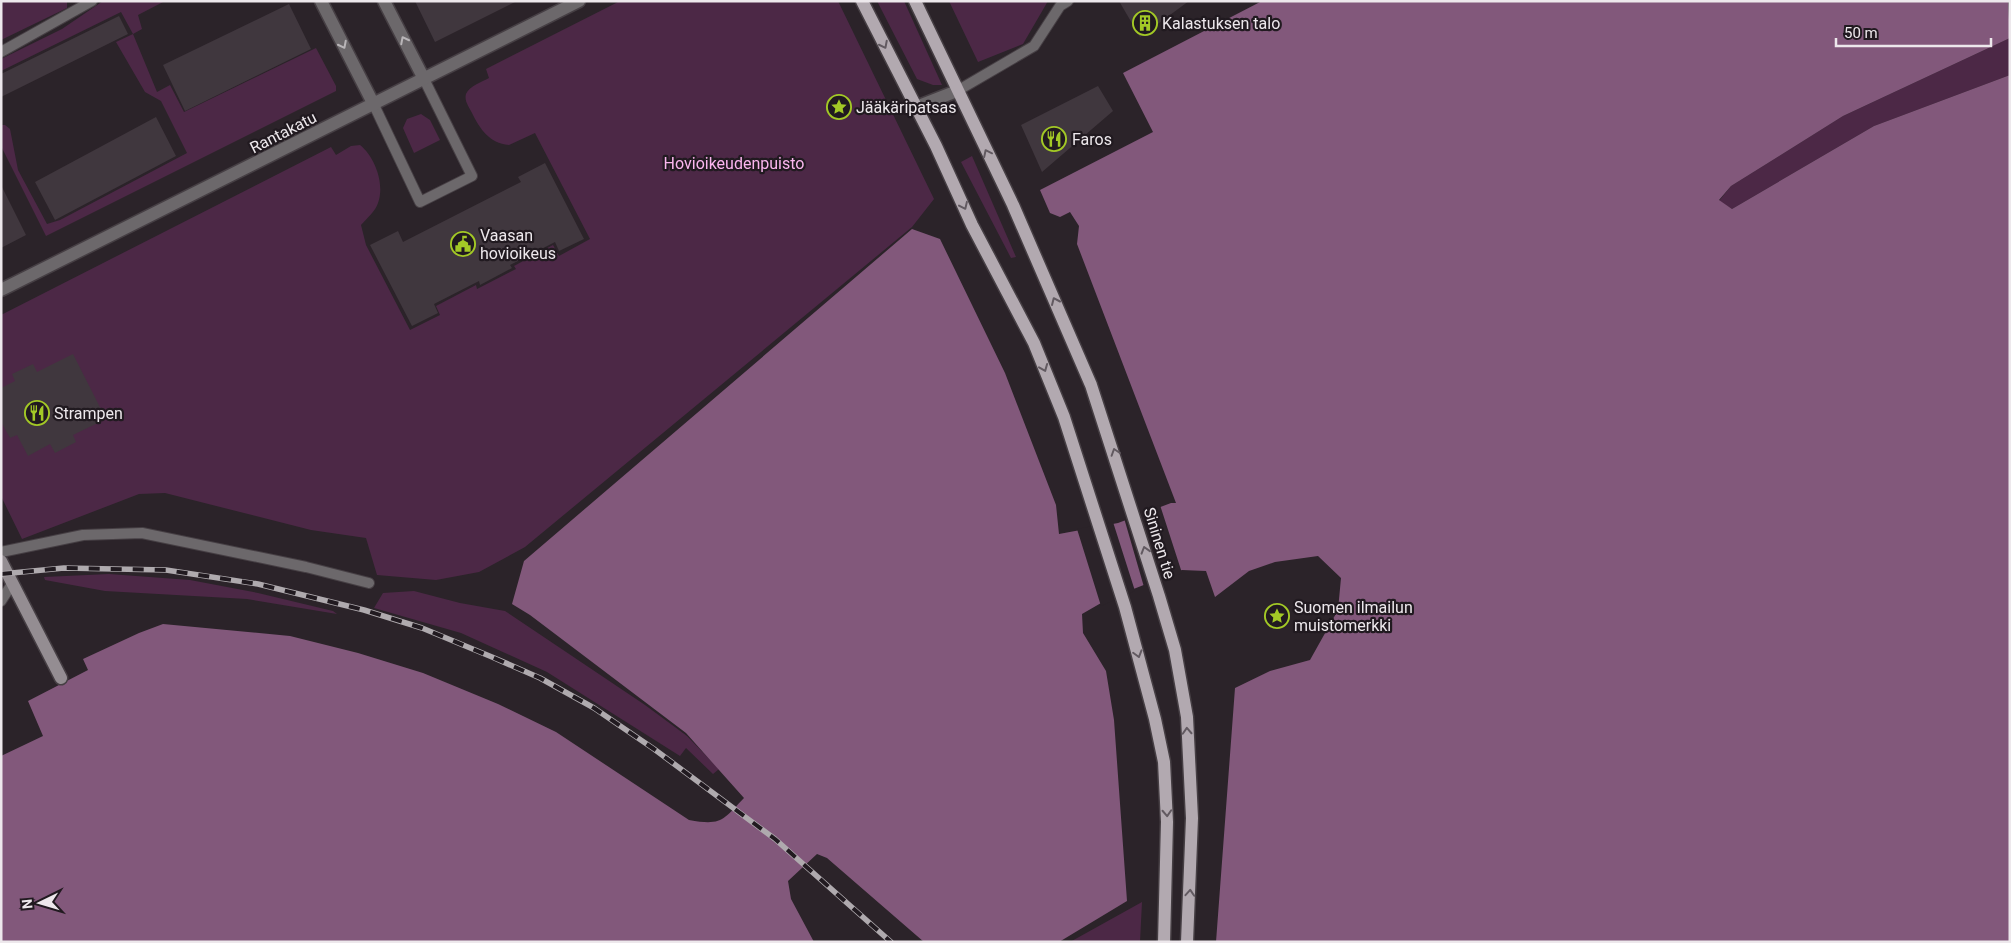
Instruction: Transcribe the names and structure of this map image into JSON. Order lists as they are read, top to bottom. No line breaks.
{"streets":{"main road":["Sininen tie"],"street":["Rantakatu"]},"parks":["Hovioikeudenpuisto"],"places":{"building":["Kalastuksen talo"],"place":["Jääkäripatsas","Suomen ilmailun muistomerkki"],"restaurant":["Faros","Strampen"],"public building":["Vaasan hovioikeus"]},"scale_bar":"50 m","north":"left"}
